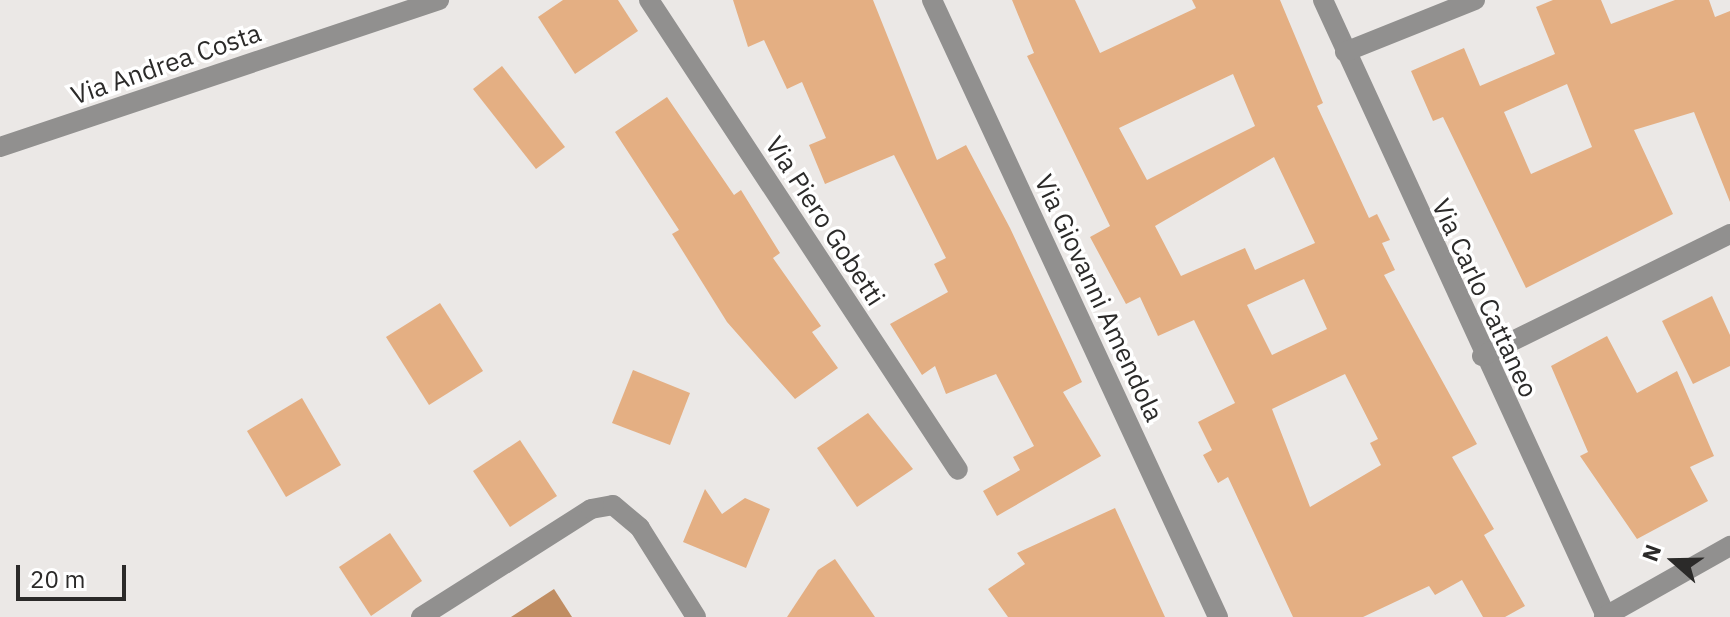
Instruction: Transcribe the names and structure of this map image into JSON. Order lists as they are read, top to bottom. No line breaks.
{"streets":{"street":["Via Andrea Costa","Via Piero Gobetti","Via Giovanni Amendola","Via Carlo Cattaneo"]},"scale_bar":"20 m","north":"left"}
